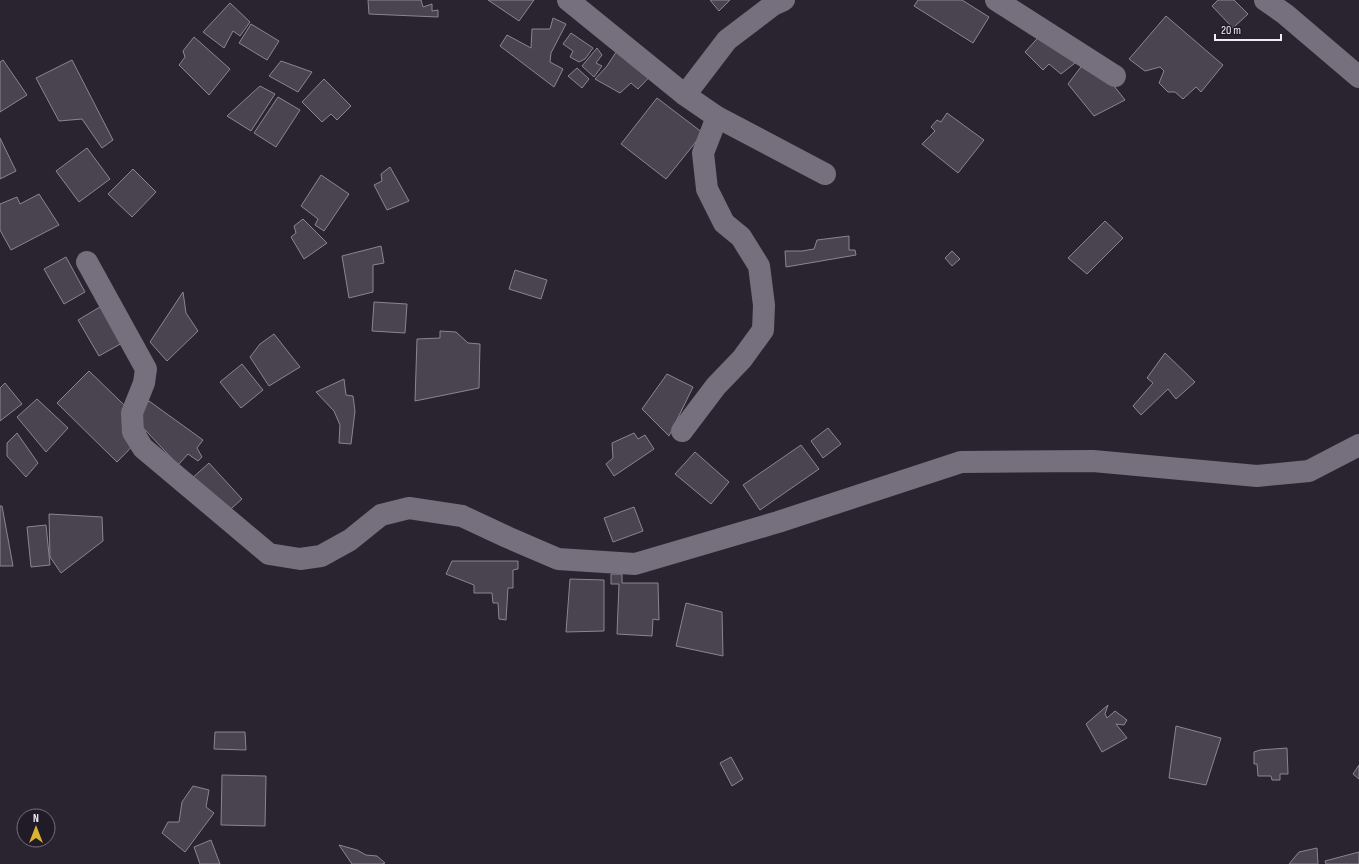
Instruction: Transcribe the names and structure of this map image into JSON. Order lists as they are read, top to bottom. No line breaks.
{"scale_bar":"20 m","north":"top"}
